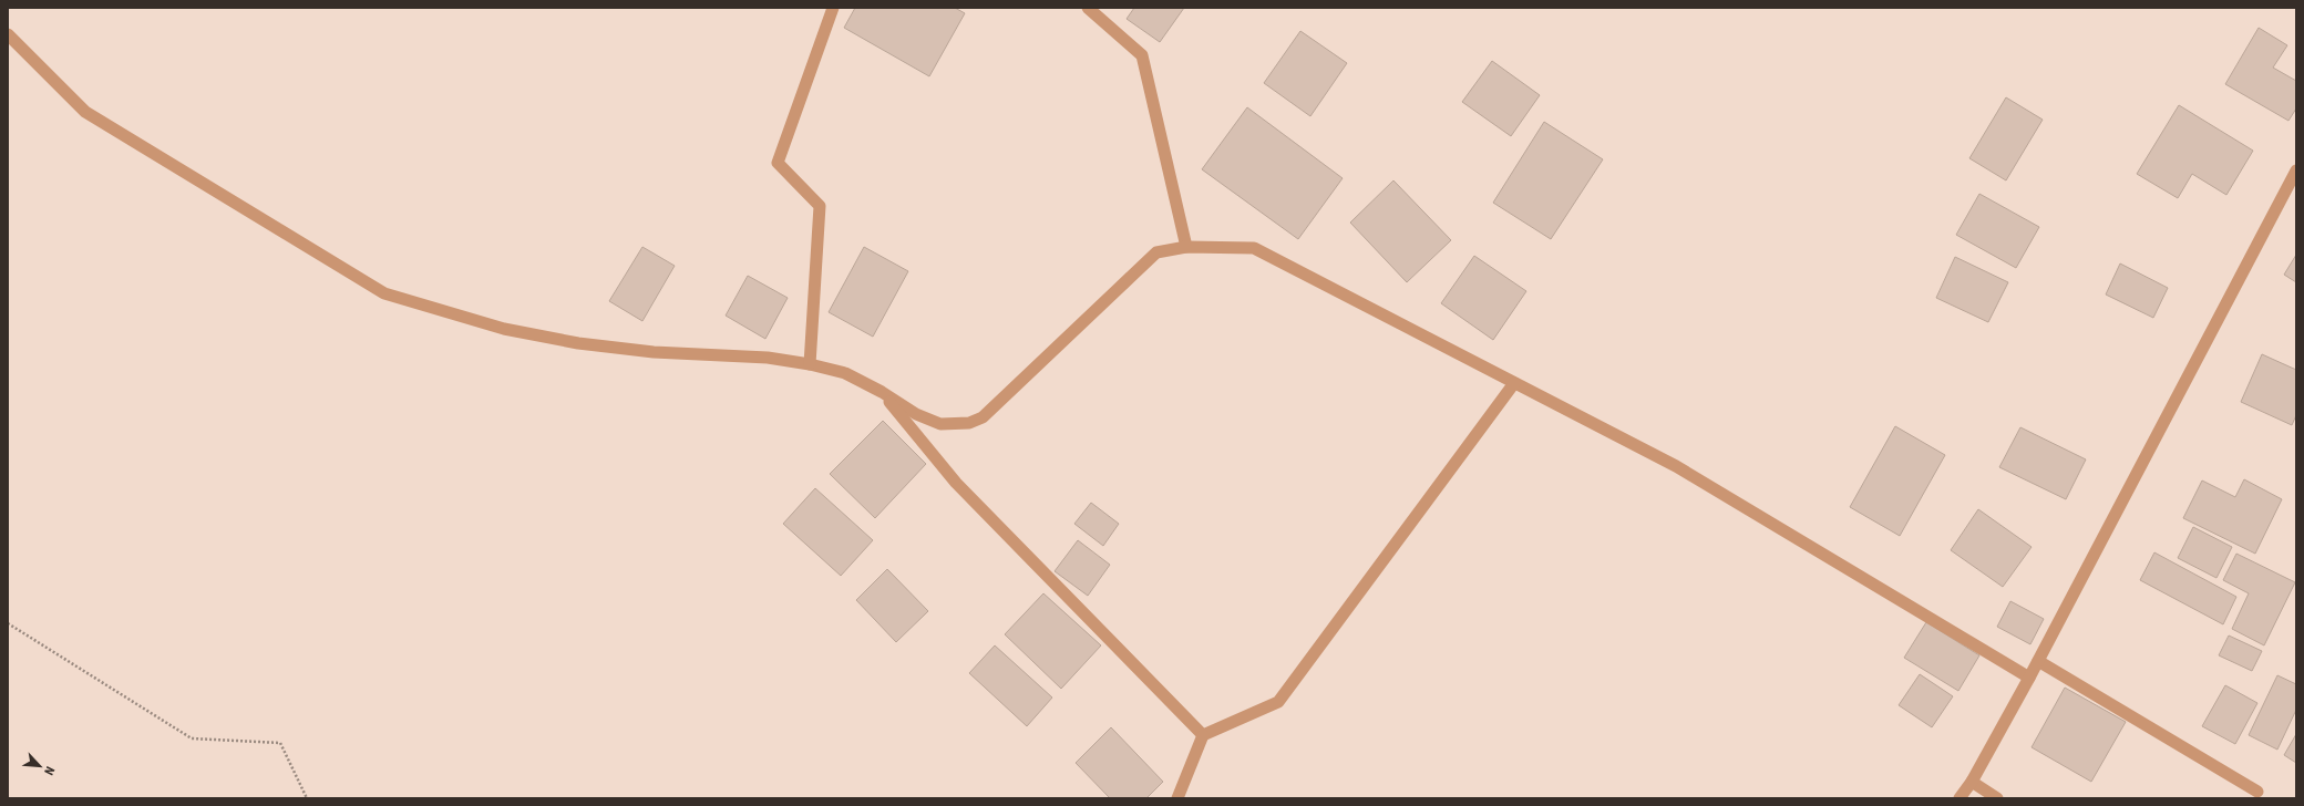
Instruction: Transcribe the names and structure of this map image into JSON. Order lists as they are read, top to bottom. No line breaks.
{"north":"bottom right"}
